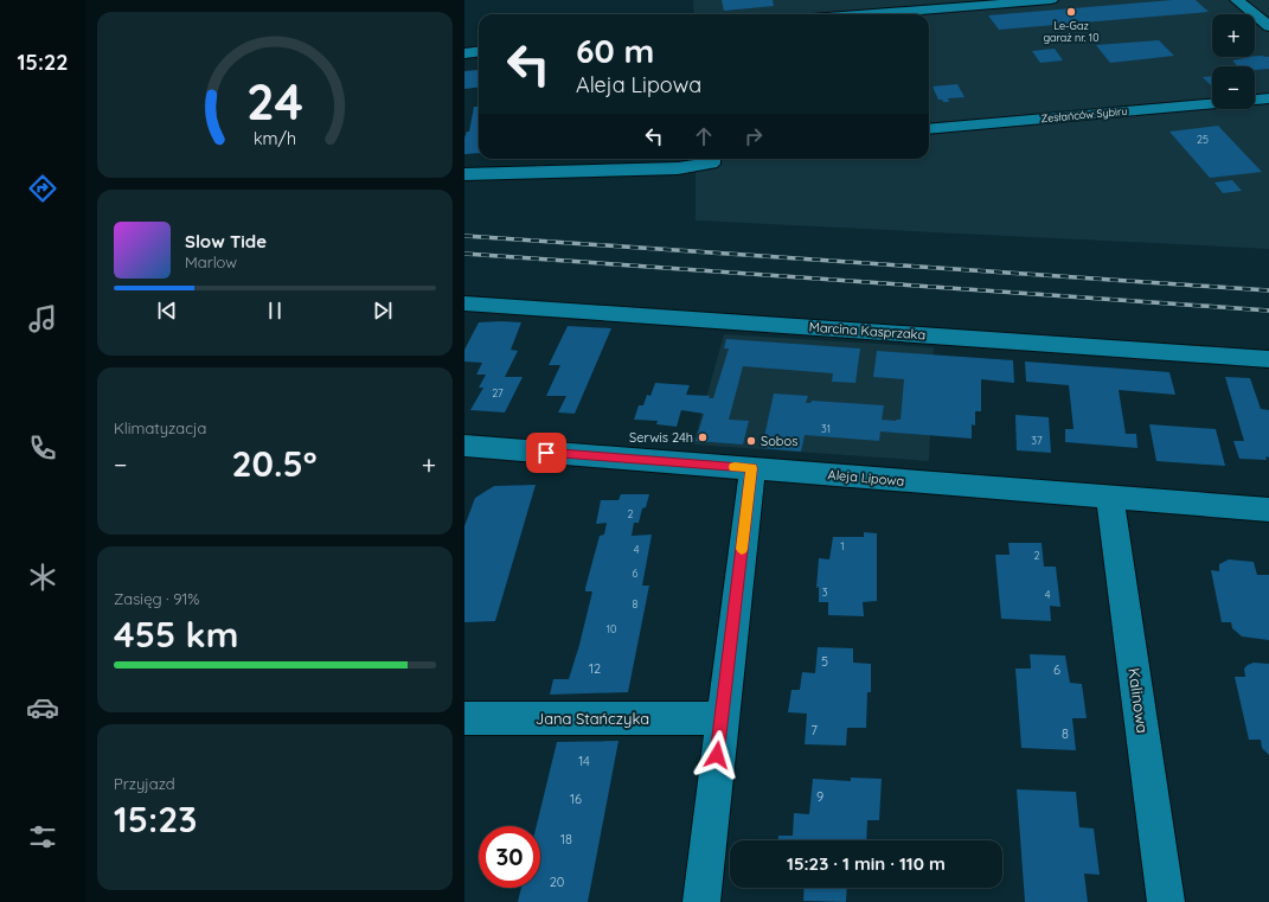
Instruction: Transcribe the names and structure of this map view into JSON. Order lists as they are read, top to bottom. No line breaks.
{"streets":{"street":["Zesłańców Sybiru","Marcina Kasprzaka","Aleja Lipowa","Kalinowa","Jana Stańczyka"]},"crossings":[["Aleja Lipowa","Kalinowa"]],"places":["Le-Gaz garaż nr. 10","Serwis 24h","Sobos"],"house_numbers":["25","27","31","37","2","1","4","2","6","3","4","8","10","5","12","6","7","8","14","9","16","18","20"],"page":{"tabs":"15:22","map_buttons":["+","−"],"turn":["60 m","Aleja Lipowa"],"song":["Slow Tide","Marlow"],"tile":["Klimatyzacja",["Zasięg · 91%","455 km"],["Przyjazd","15:23"]],"heat":["−","20.5°","+"],"limit":"30","trip":"15:23 · 1 min · 110 m","gauge":["24","km/h"]}}
